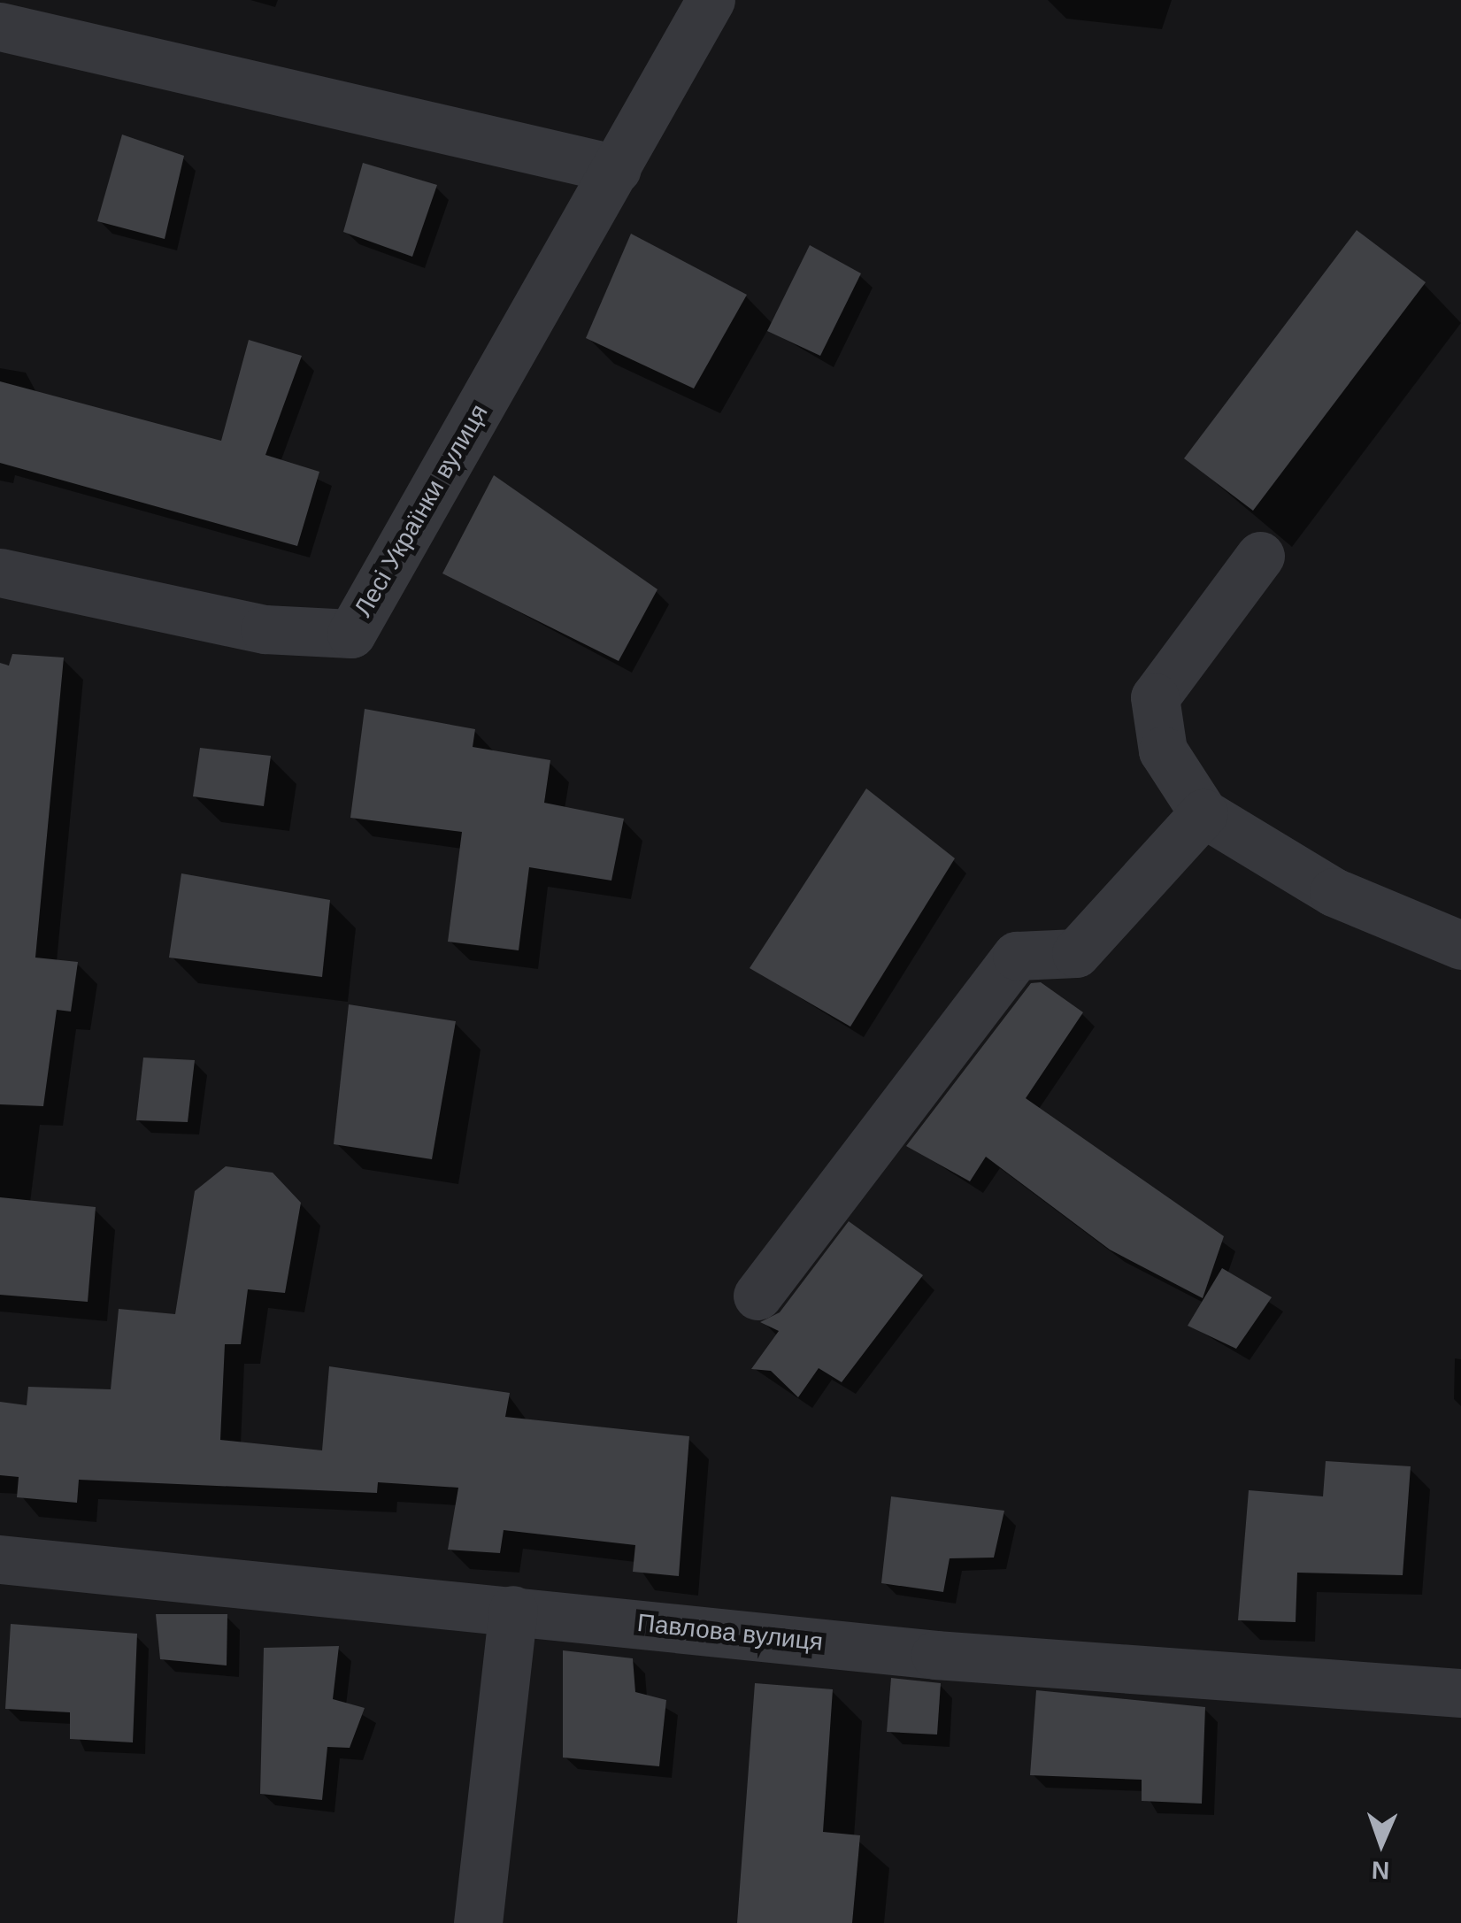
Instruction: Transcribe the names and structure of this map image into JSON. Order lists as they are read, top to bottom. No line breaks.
{"streets":{"street":["Лесі Українки вулиця","Павлова вулиця"]},"north":"bottom"}
